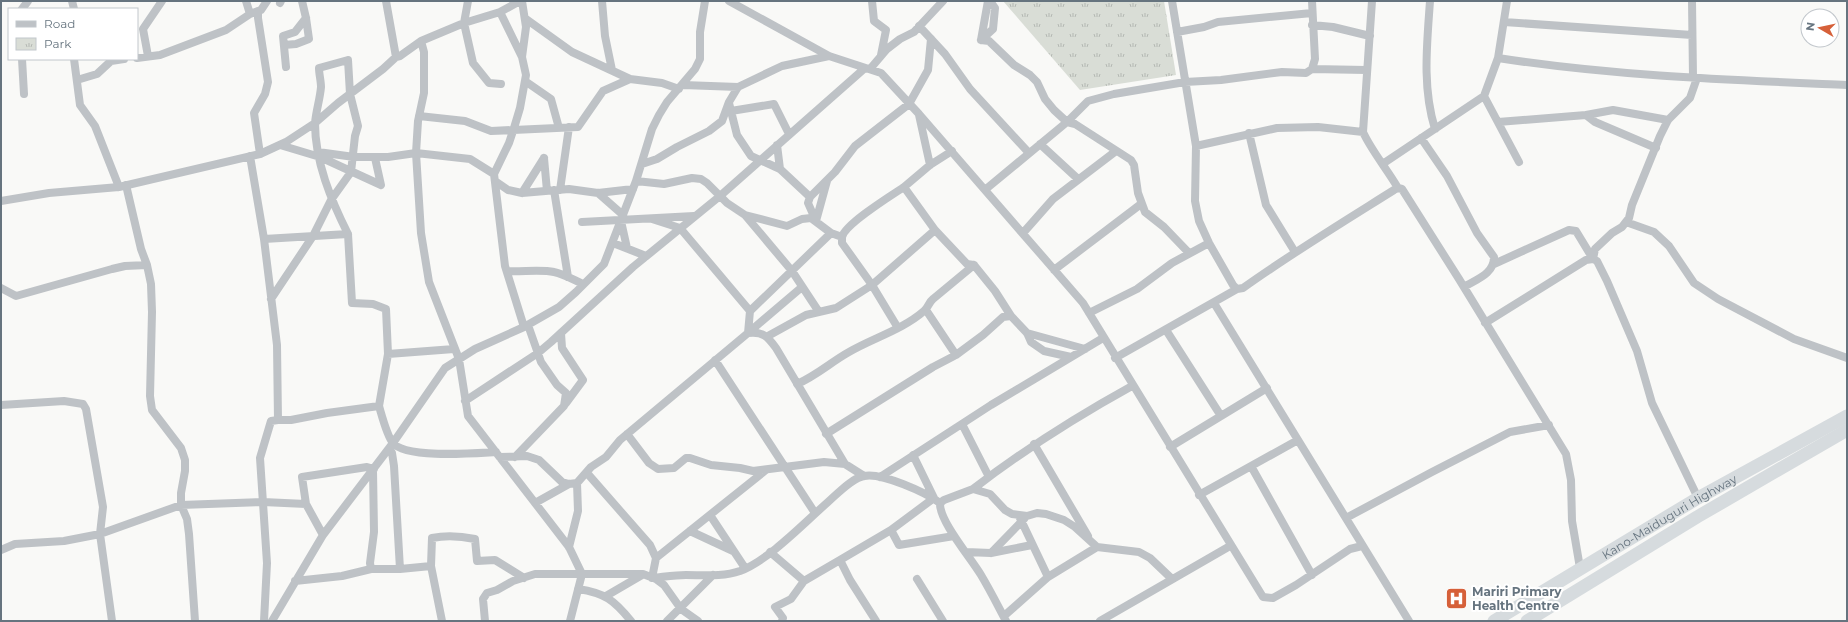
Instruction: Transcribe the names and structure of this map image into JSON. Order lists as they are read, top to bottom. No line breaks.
{"streets":{"highway":["Kano-Maiduguri Highway"]},"places":{"hospital":["Mariri Primary Health Centre"]},"legend":["Road","Park"],"north":"left"}
